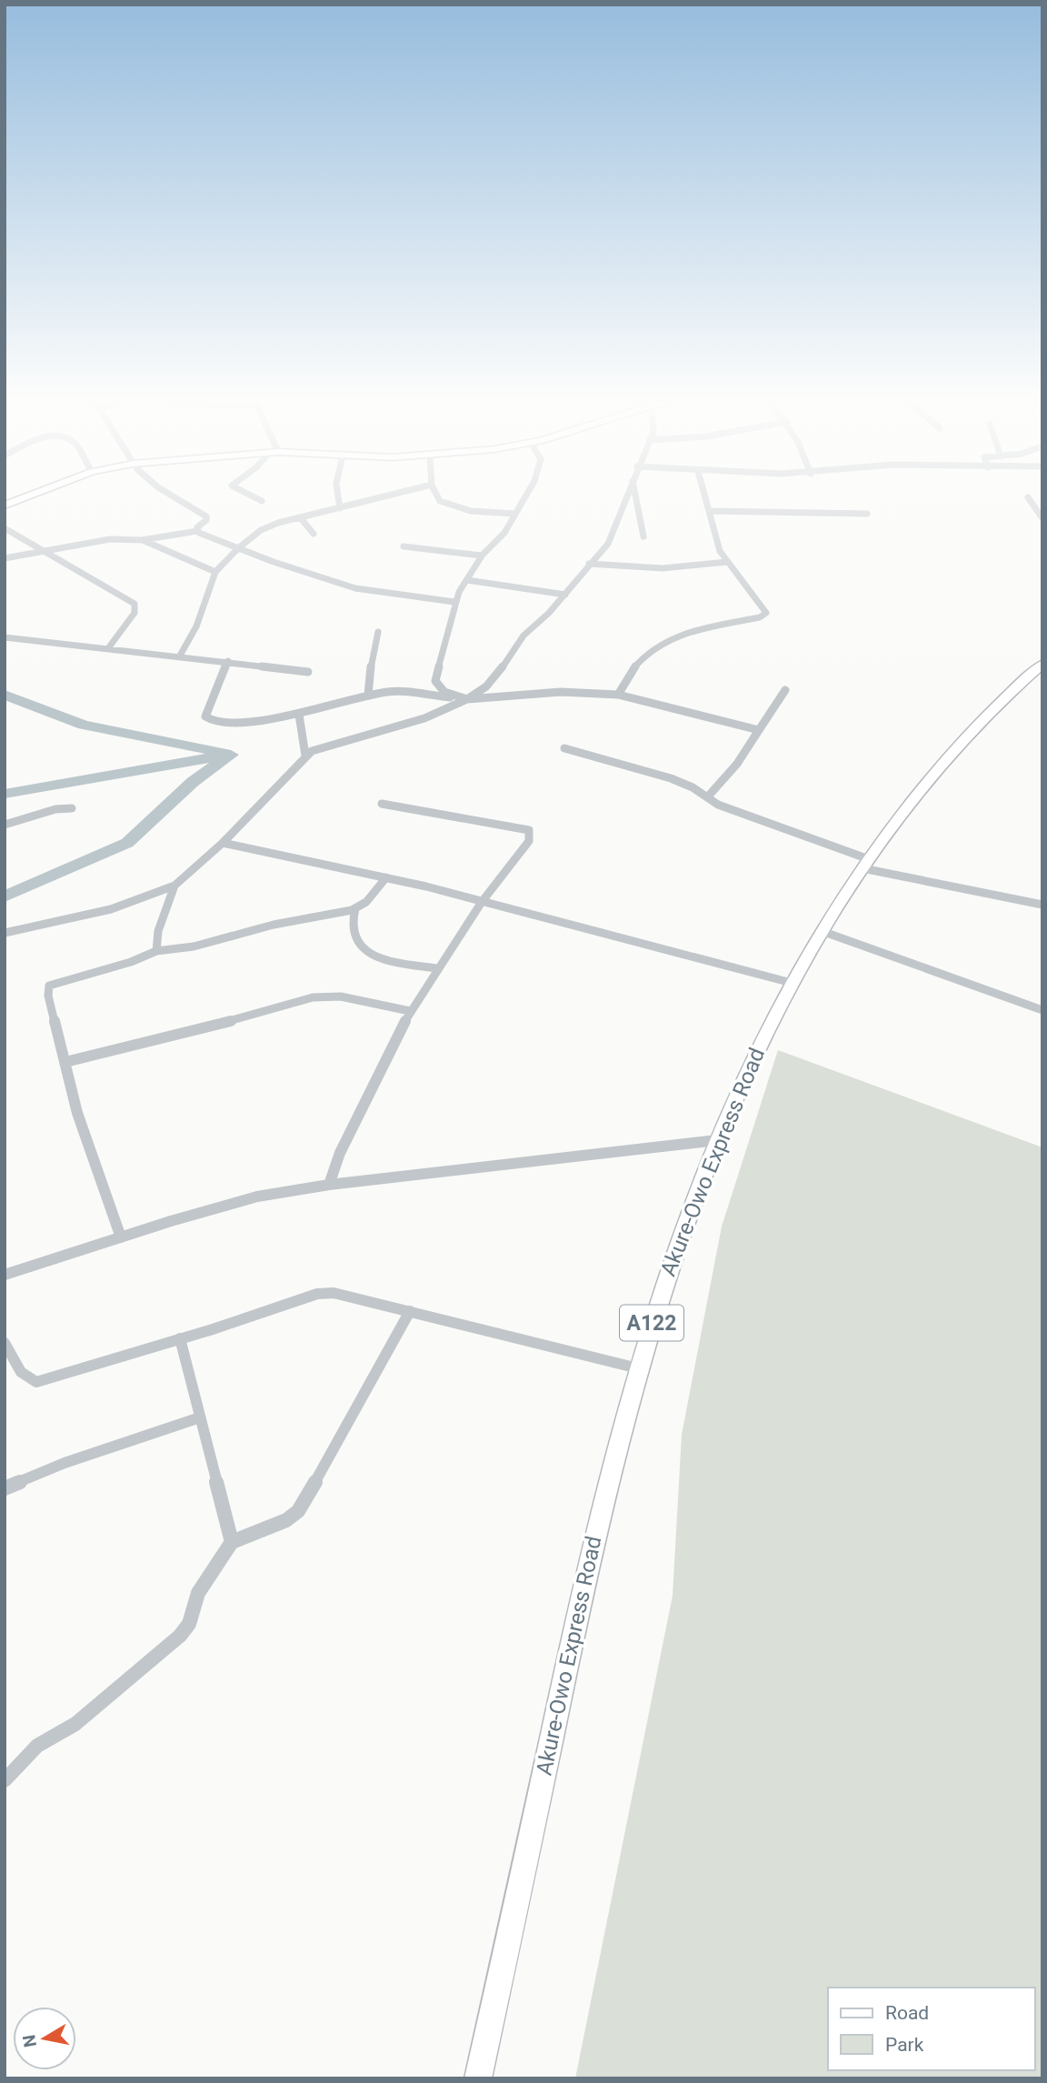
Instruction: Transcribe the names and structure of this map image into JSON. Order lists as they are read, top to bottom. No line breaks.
{"streets":{"highway":["Akure-Owo Express Road","A122"]},"legend":["Road","Park"],"north":"left"}
